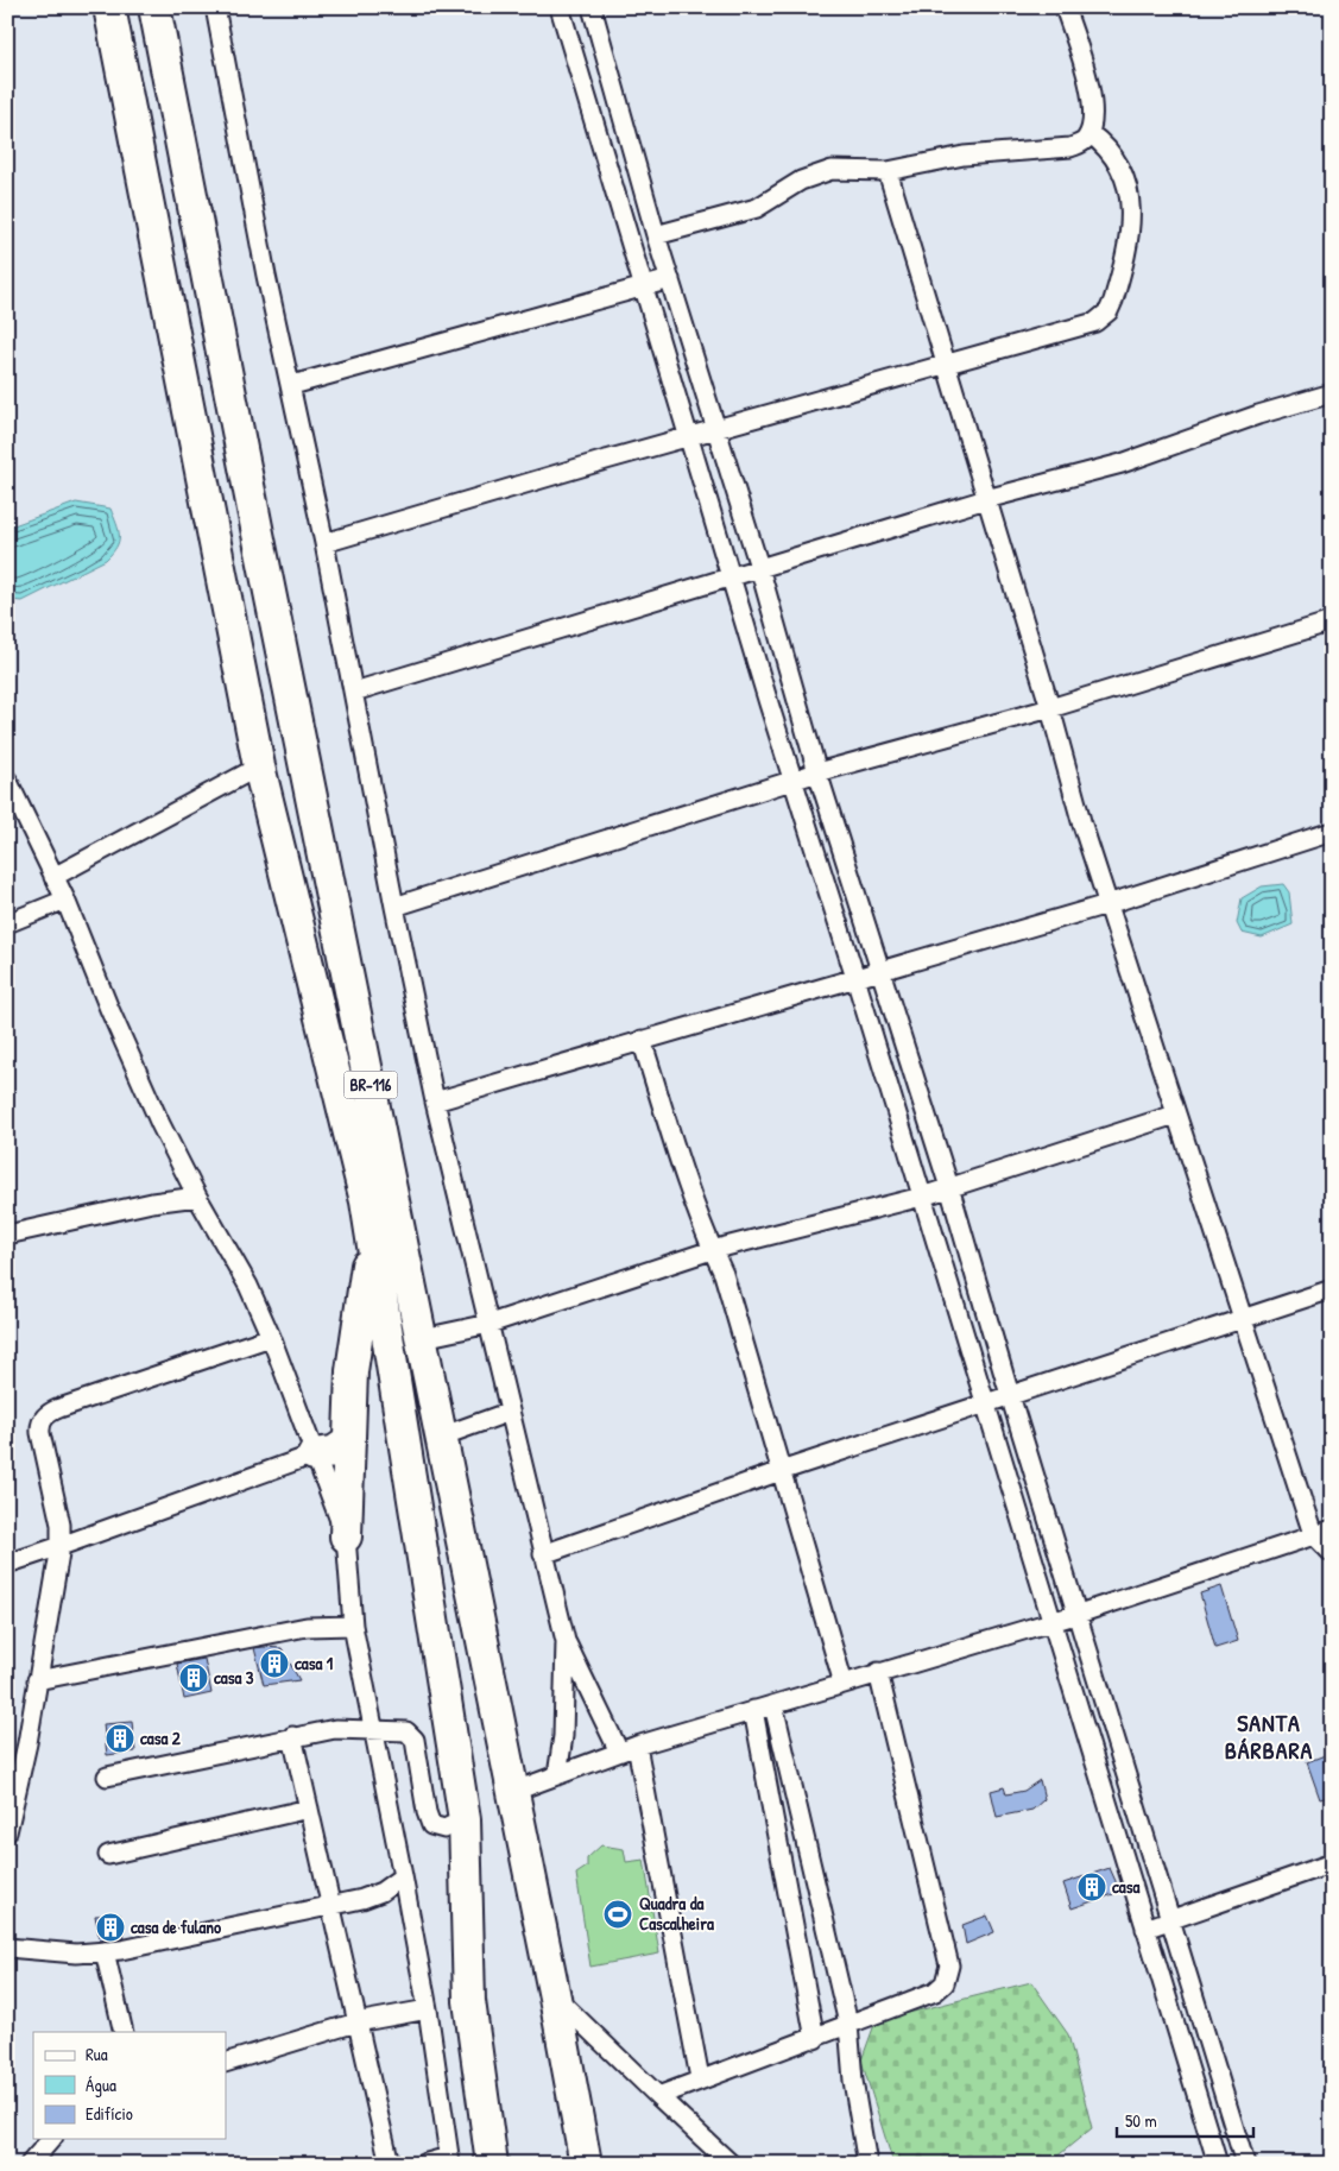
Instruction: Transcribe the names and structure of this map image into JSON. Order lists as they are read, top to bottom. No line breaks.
{"streets":{"highway":["BR-116"]},"districts":["SANTA BÁRBARA"],"places":{"building":["casa 1","casa 3","casa 2","casa","casa de fulano"],"sports":["Quadra da Cascalheira"]},"legend":["Rua","Água","Edifício"],"scale_bar":"50 m"}
